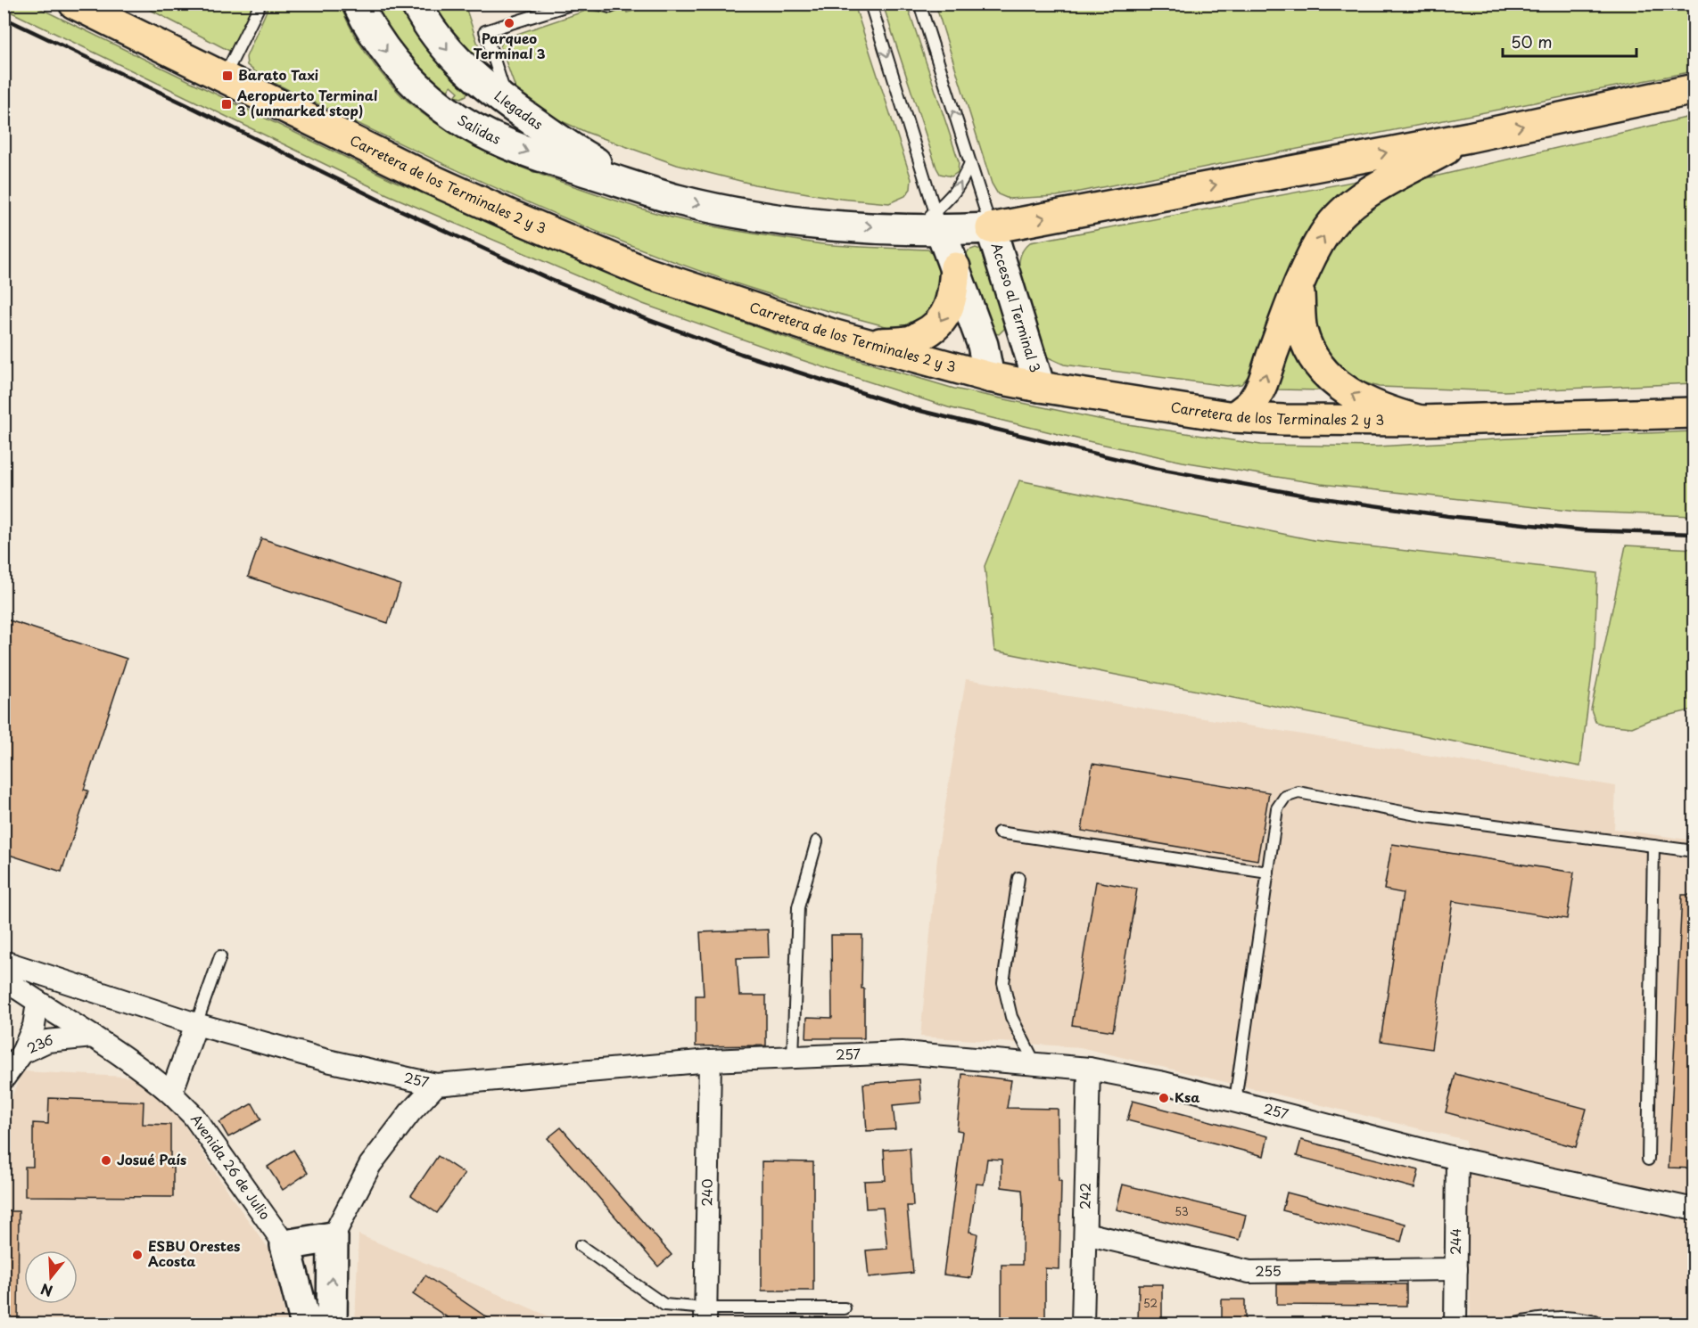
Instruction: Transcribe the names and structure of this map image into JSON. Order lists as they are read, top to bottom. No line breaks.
{"streets":{"main road":["Llegadas","Salidas","Carretera de los Terminales 2 y 3","Acceso al Terminal 3","Avenida 26 de Julio"],"street":["236","257","240","242","244","255"]},"crossings":[["Llegadas","Salidas"],["Carretera de los Terminales 2 y 3","Acceso al Terminal 3"],["236","Avenida 26 de Julio"],["257","240"],["257","242"],["257","244"],["242","255"],["244","255"]],"one_way":["Llegadas","Salidas"],"places":{"other":["Parqueo Terminal 3","Ksa","Josué País","ESBU Orestes Acosta"],"transit":["Barato Taxi","Aeropuerto Terminal 3 (unmarked stop)"]},"house_numbers":["53","52"],"scale_bar":"50 m","north":"bottom"}
